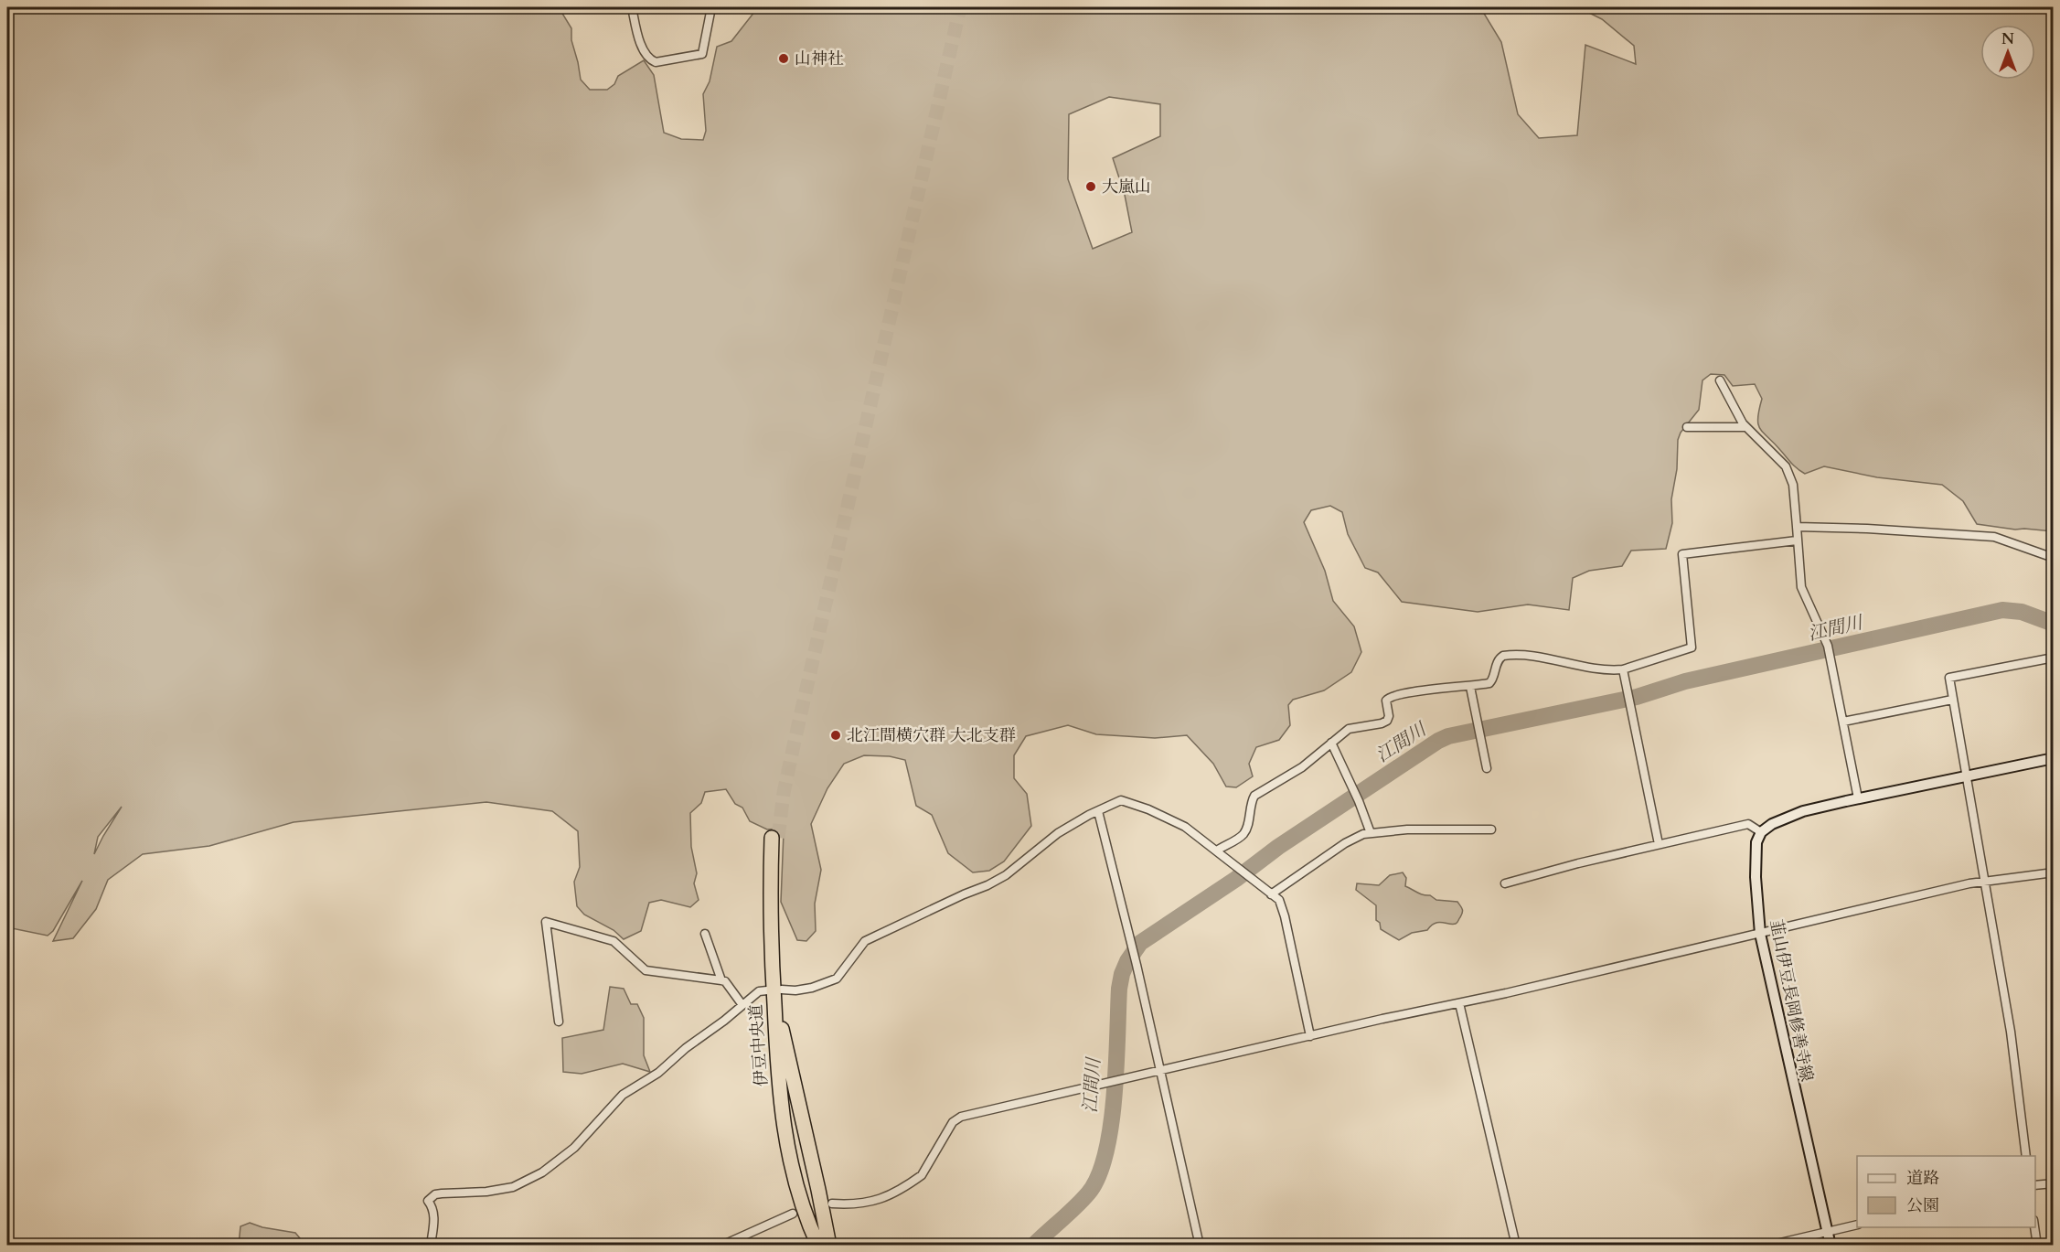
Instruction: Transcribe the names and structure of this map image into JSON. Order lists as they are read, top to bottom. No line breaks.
{"streets":{"highway":["伊豆中央道"],"main road":["韮山伊豆長岡修善寺線"]},"water":["江間川"],"places":["山神社","大嵐山","北江間横穴群 大北支群"],"legend":["道路","公園"],"north":"top"}
